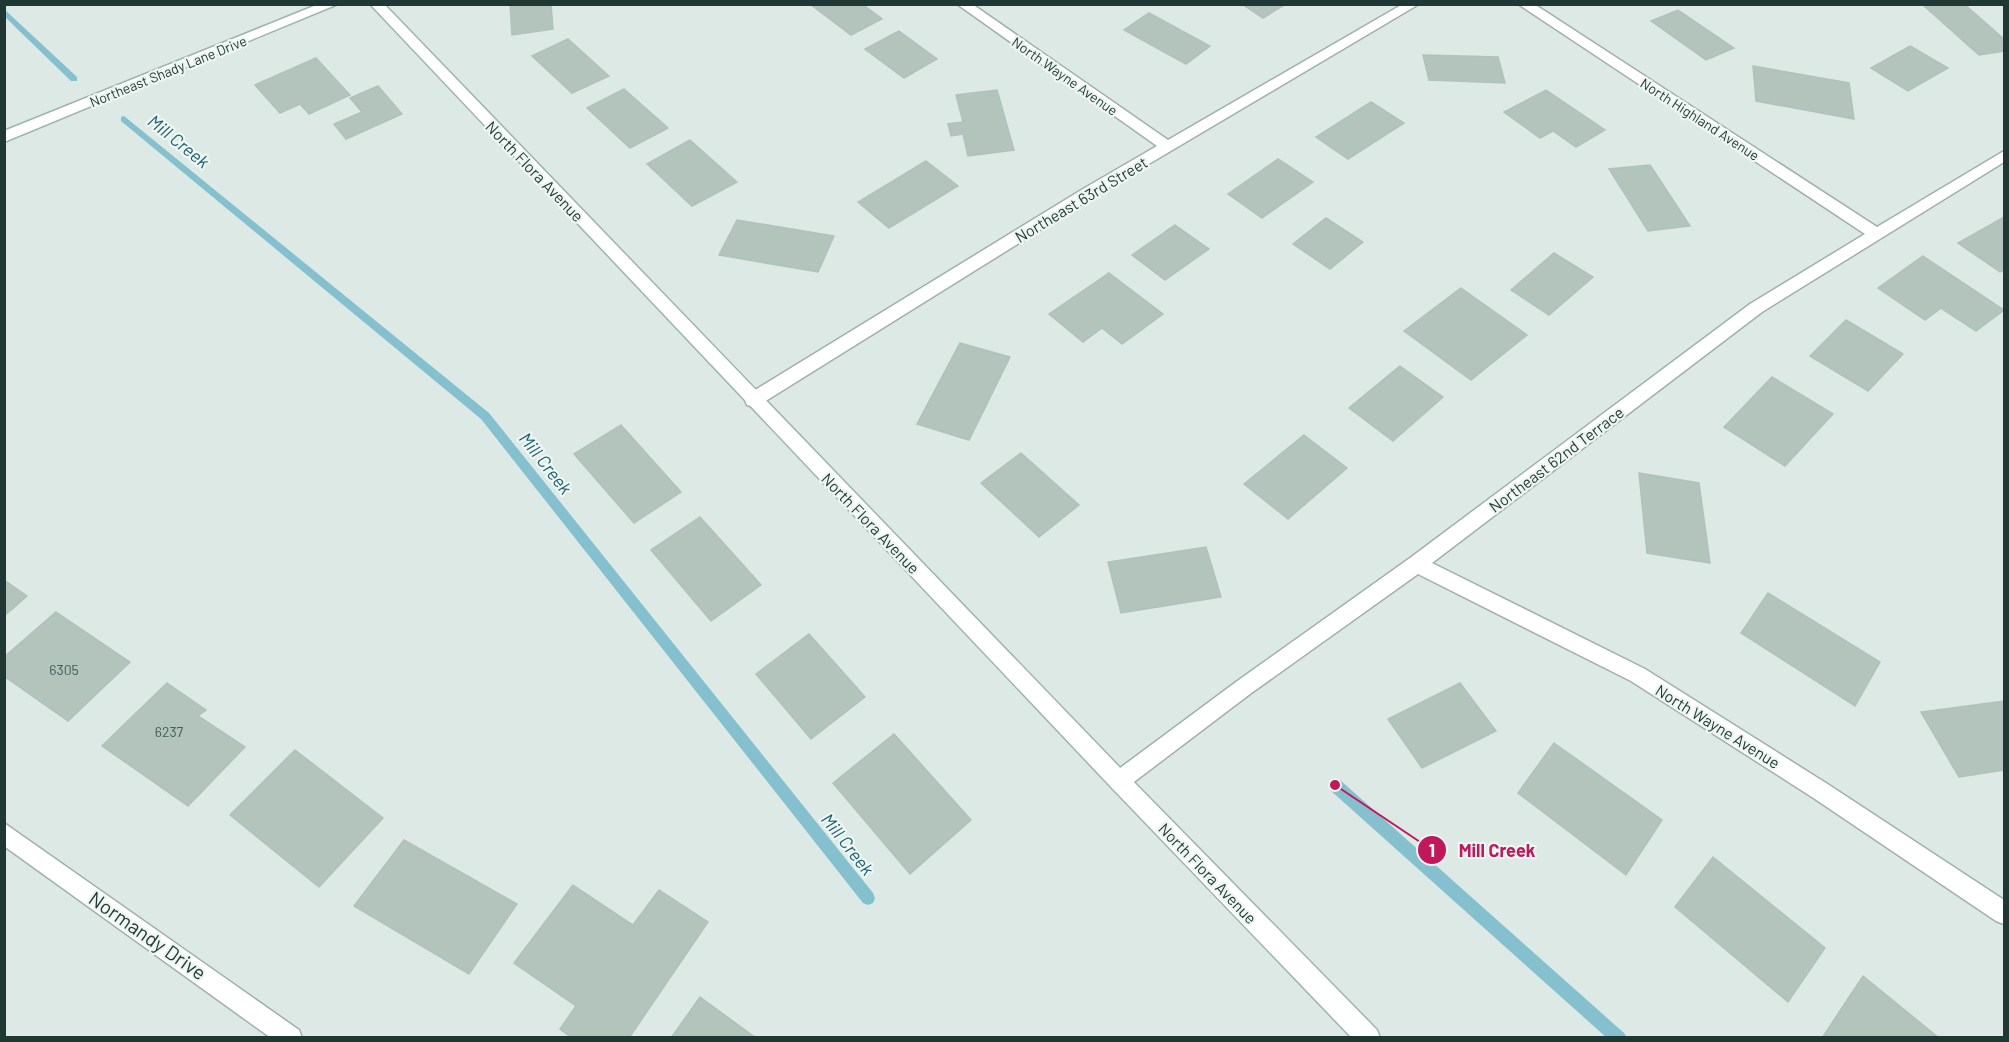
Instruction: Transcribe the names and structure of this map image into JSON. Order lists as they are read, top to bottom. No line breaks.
{"streets":{"street":["Northeast Shady Lane Drive","North Wayne Avenue","North Highland Avenue","North Flora Avenue","Northeast 63rd Street","Northeast 62nd Terrace","Normandy Drive"]},"crossings":[["North Wayne Avenue","Northeast 63rd Street"],["North Wayne Avenue","Northeast 62nd Terrace"],["North Highland Avenue","Northeast 62nd Terrace"],["North Flora Avenue","Northeast 63rd Street"],["North Flora Avenue","Northeast 62nd Terrace"]],"water":["Mill Creek"],"places":["Mill Creek"],"house_numbers":["6305","6237"]}
